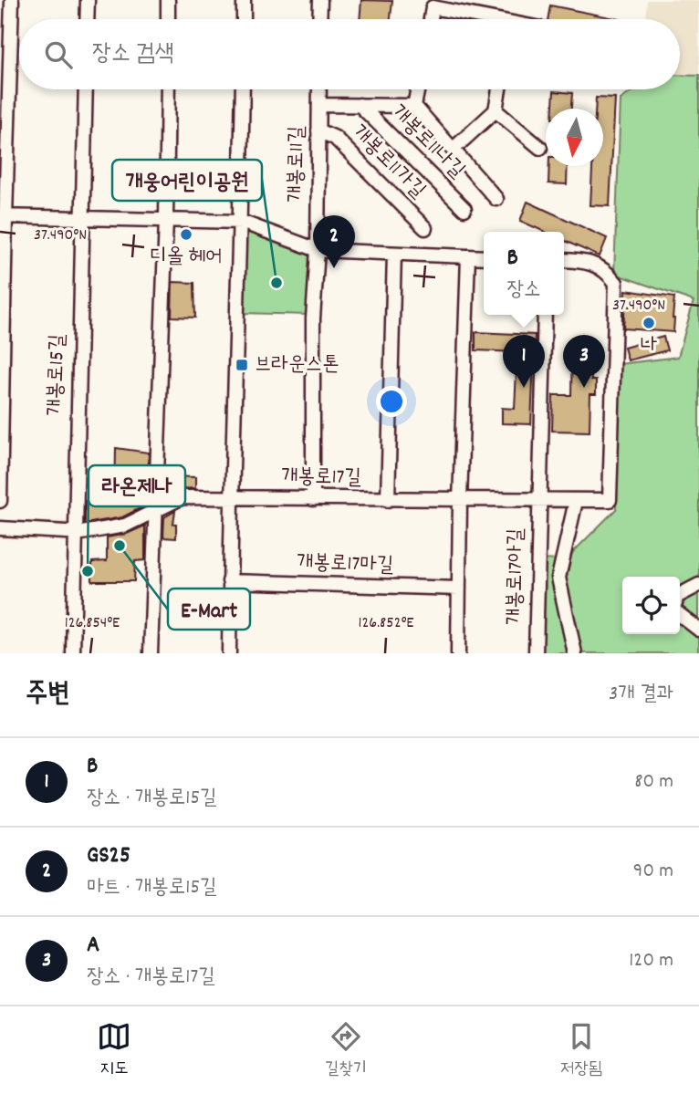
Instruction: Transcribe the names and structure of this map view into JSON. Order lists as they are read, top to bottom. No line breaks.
{"streets":{"street":["개봉로11나길","개봉로11가길","개봉로11길","개봉로15길","개봉로17길","개봉로17마길","개봉로17아길"]},"crossings":[["개봉로11나길","개봉로11길"],["개봉로11가길","개봉로11길"],["개봉로15길","개봉로17길"],["개봉로17길","개봉로17아길"]],"places":{"other":["디올 헤어","개웅어린이공원","나","E-Mart","라온제나"],"transit":["브라운스톤"]},"north":"bottom","page":{"search":"장소 검색","pins":["2","1","3"],"popup":["B","장소"],"heading":["주변","3개 결과"],"list":[{"mark":"1","name":"B","note":"장소 · 개봉로15길","value":"80 m"},{"mark":"2","name":"GS25","note":"마트 · 개봉로15길","value":"90 m"},{"mark":"3","name":"A","note":"장소 · 개봉로17길","value":"120 m"}],"nav":["지도","길찾기","저장됨"]},"coordinates":["37.490°N","126.854°E","126.852°E"]}
